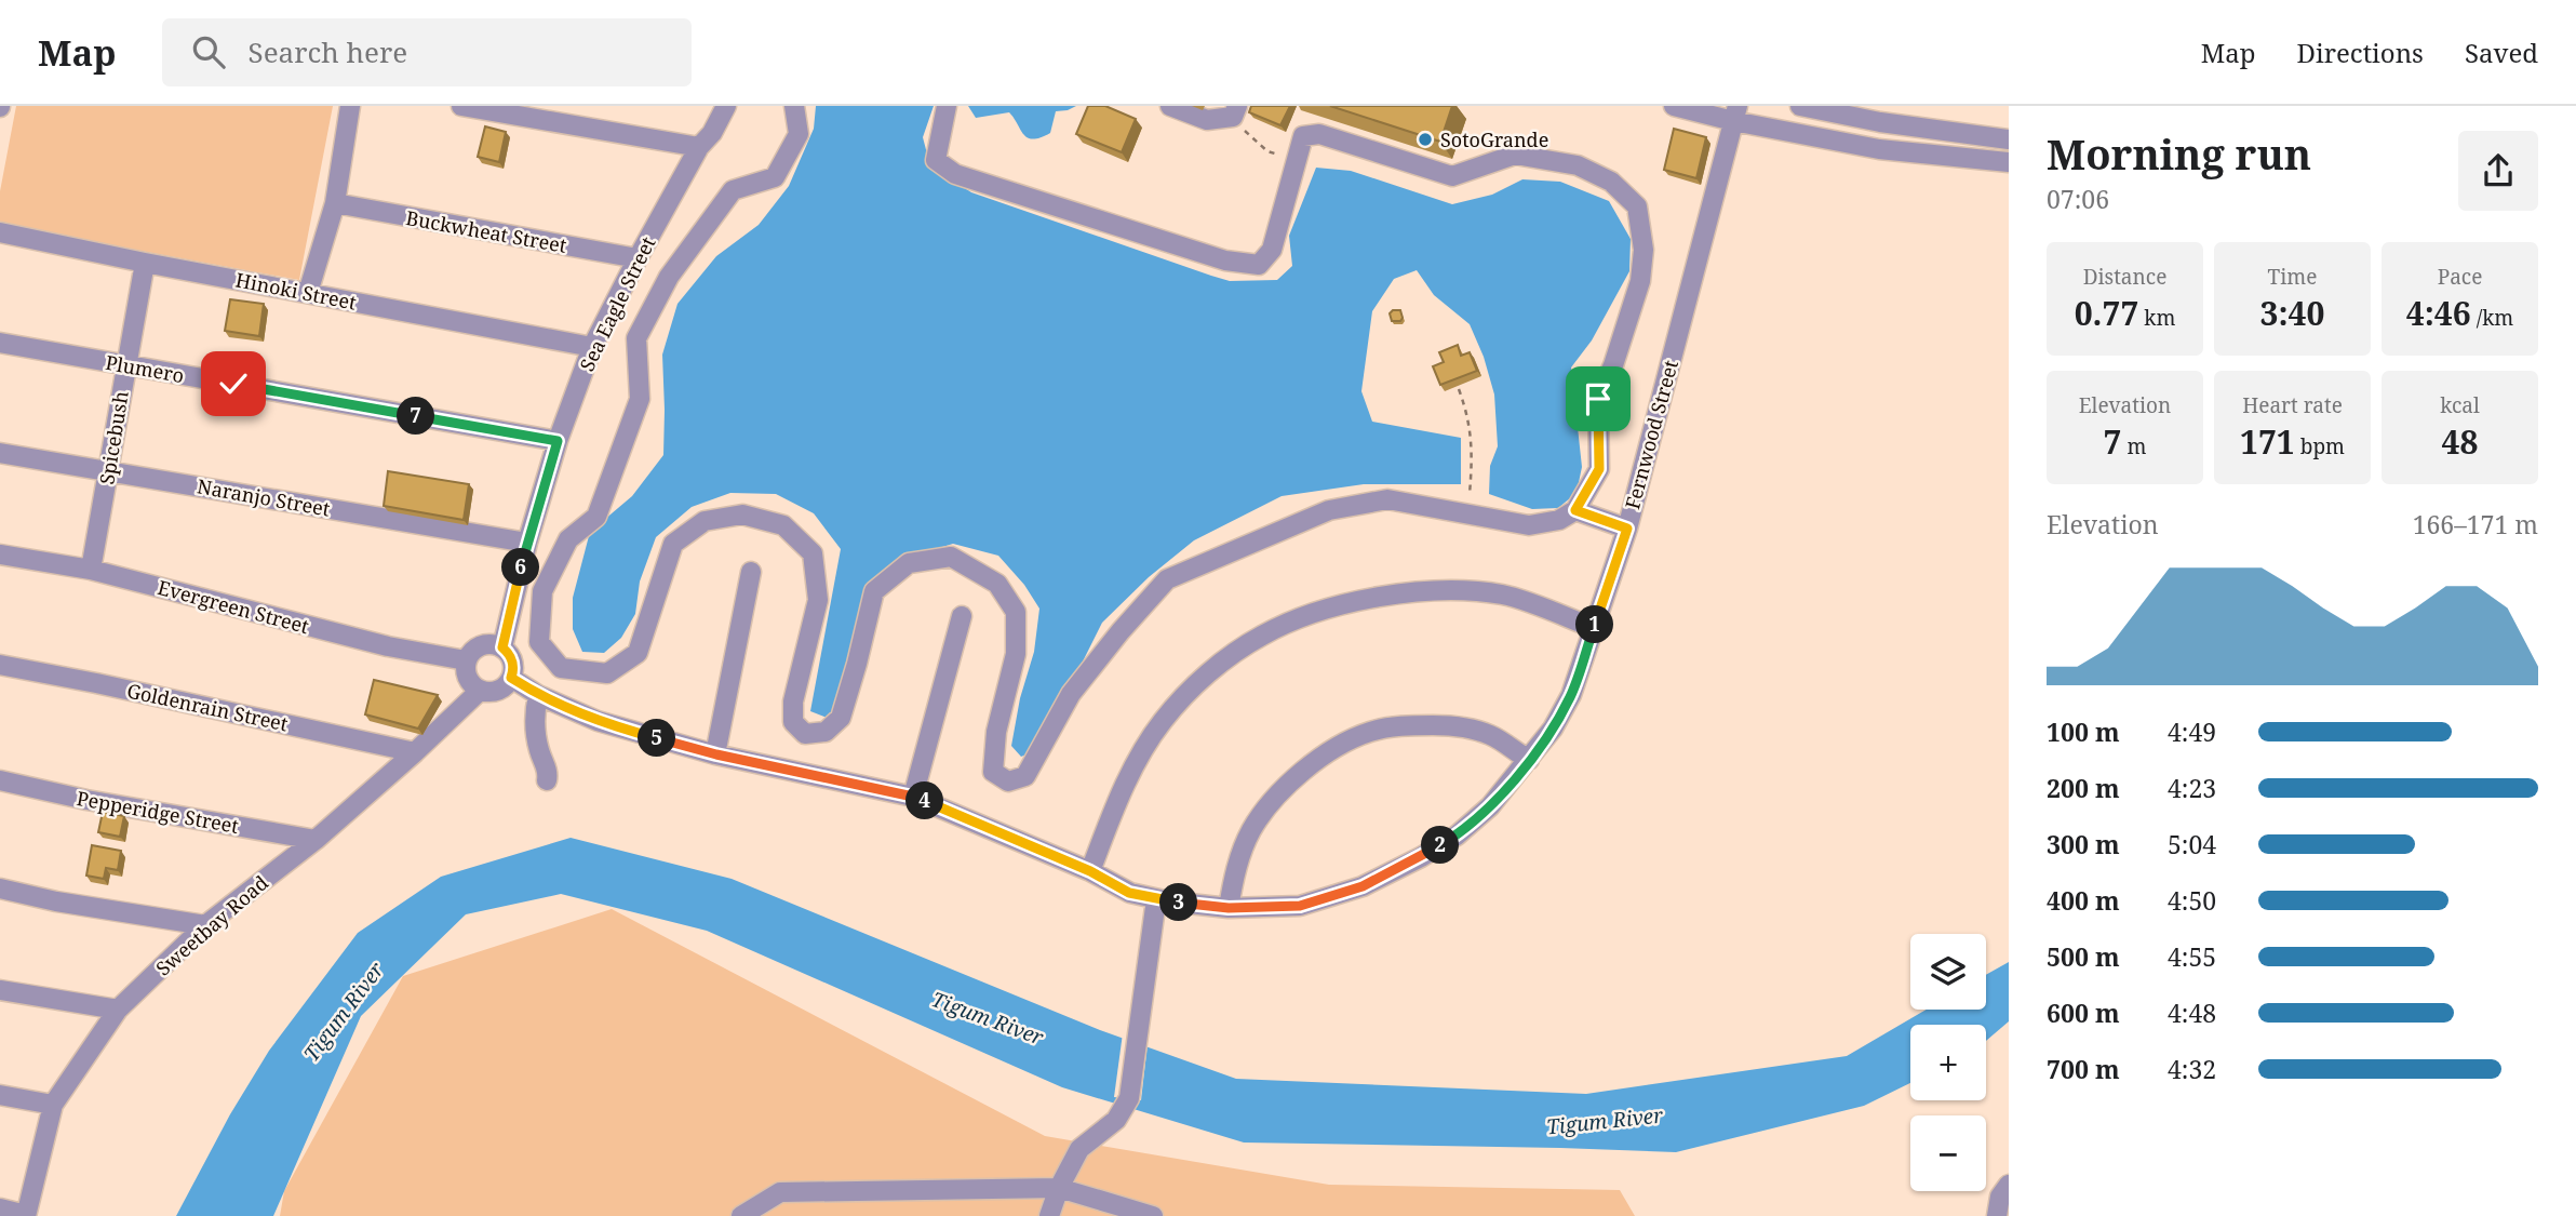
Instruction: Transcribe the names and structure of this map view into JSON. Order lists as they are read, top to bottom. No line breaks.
{"streets":{"street":["Buckwheat Street","Hinoki Street","Sea Eagle Street","Plumero","Fernwood Street","Spicebush","Naranjo Street","Evergreen Street","Goldenrain Street","Pepperidge Street","Sweetbay Road"]},"crossings":[["Buckwheat Street","Sea Eagle Street"],["Hinoki Street","Sea Eagle Street"],["Hinoki Street","Spicebush"],["Sea Eagle Street","Plumero"],["Sea Eagle Street","Fernwood Street"],["Sea Eagle Street","Naranjo Street"],["Sea Eagle Street","Evergreen Street"],["Sea Eagle Street","Sweetbay Road"],["Plumero","Spicebush"],["Fernwood Street","Evergreen Street"],["Fernwood Street","Sweetbay Road"],["Spicebush","Naranjo Street"],["Spicebush","Evergreen Street"],["Evergreen Street","Sweetbay Road"],["Goldenrain Street","Sweetbay Road"],["Pepperidge Street","Sweetbay Road"]],"water":["Tigum River"],"places":["SotoGrande"],"page":{"header":"Map","search":"Search here","nav":["Map","Directions","Saved"],"heading":["Morning run","07:06"],"stats":[["Distance","0.77 km"],["Time","3:40"],["Pace","4:46 /km"],["Elevation","7 m"],["Heart rate","171 bpm"],["kcal","48"]],"pins":["7","6","1","5","4","2","3"],"chart":["Elevation","166–171 m"],"list":[{"name":"100 m","note":"4:49"},{"name":"200 m","note":"4:23"},{"name":"300 m","note":"5:04"},{"name":"400 m","note":"4:50"},{"name":"500 m","note":"4:55"},{"name":"600 m","note":"4:48"},{"name":"700 m","note":"4:32"}],"map_buttons":["+","−"]}}
